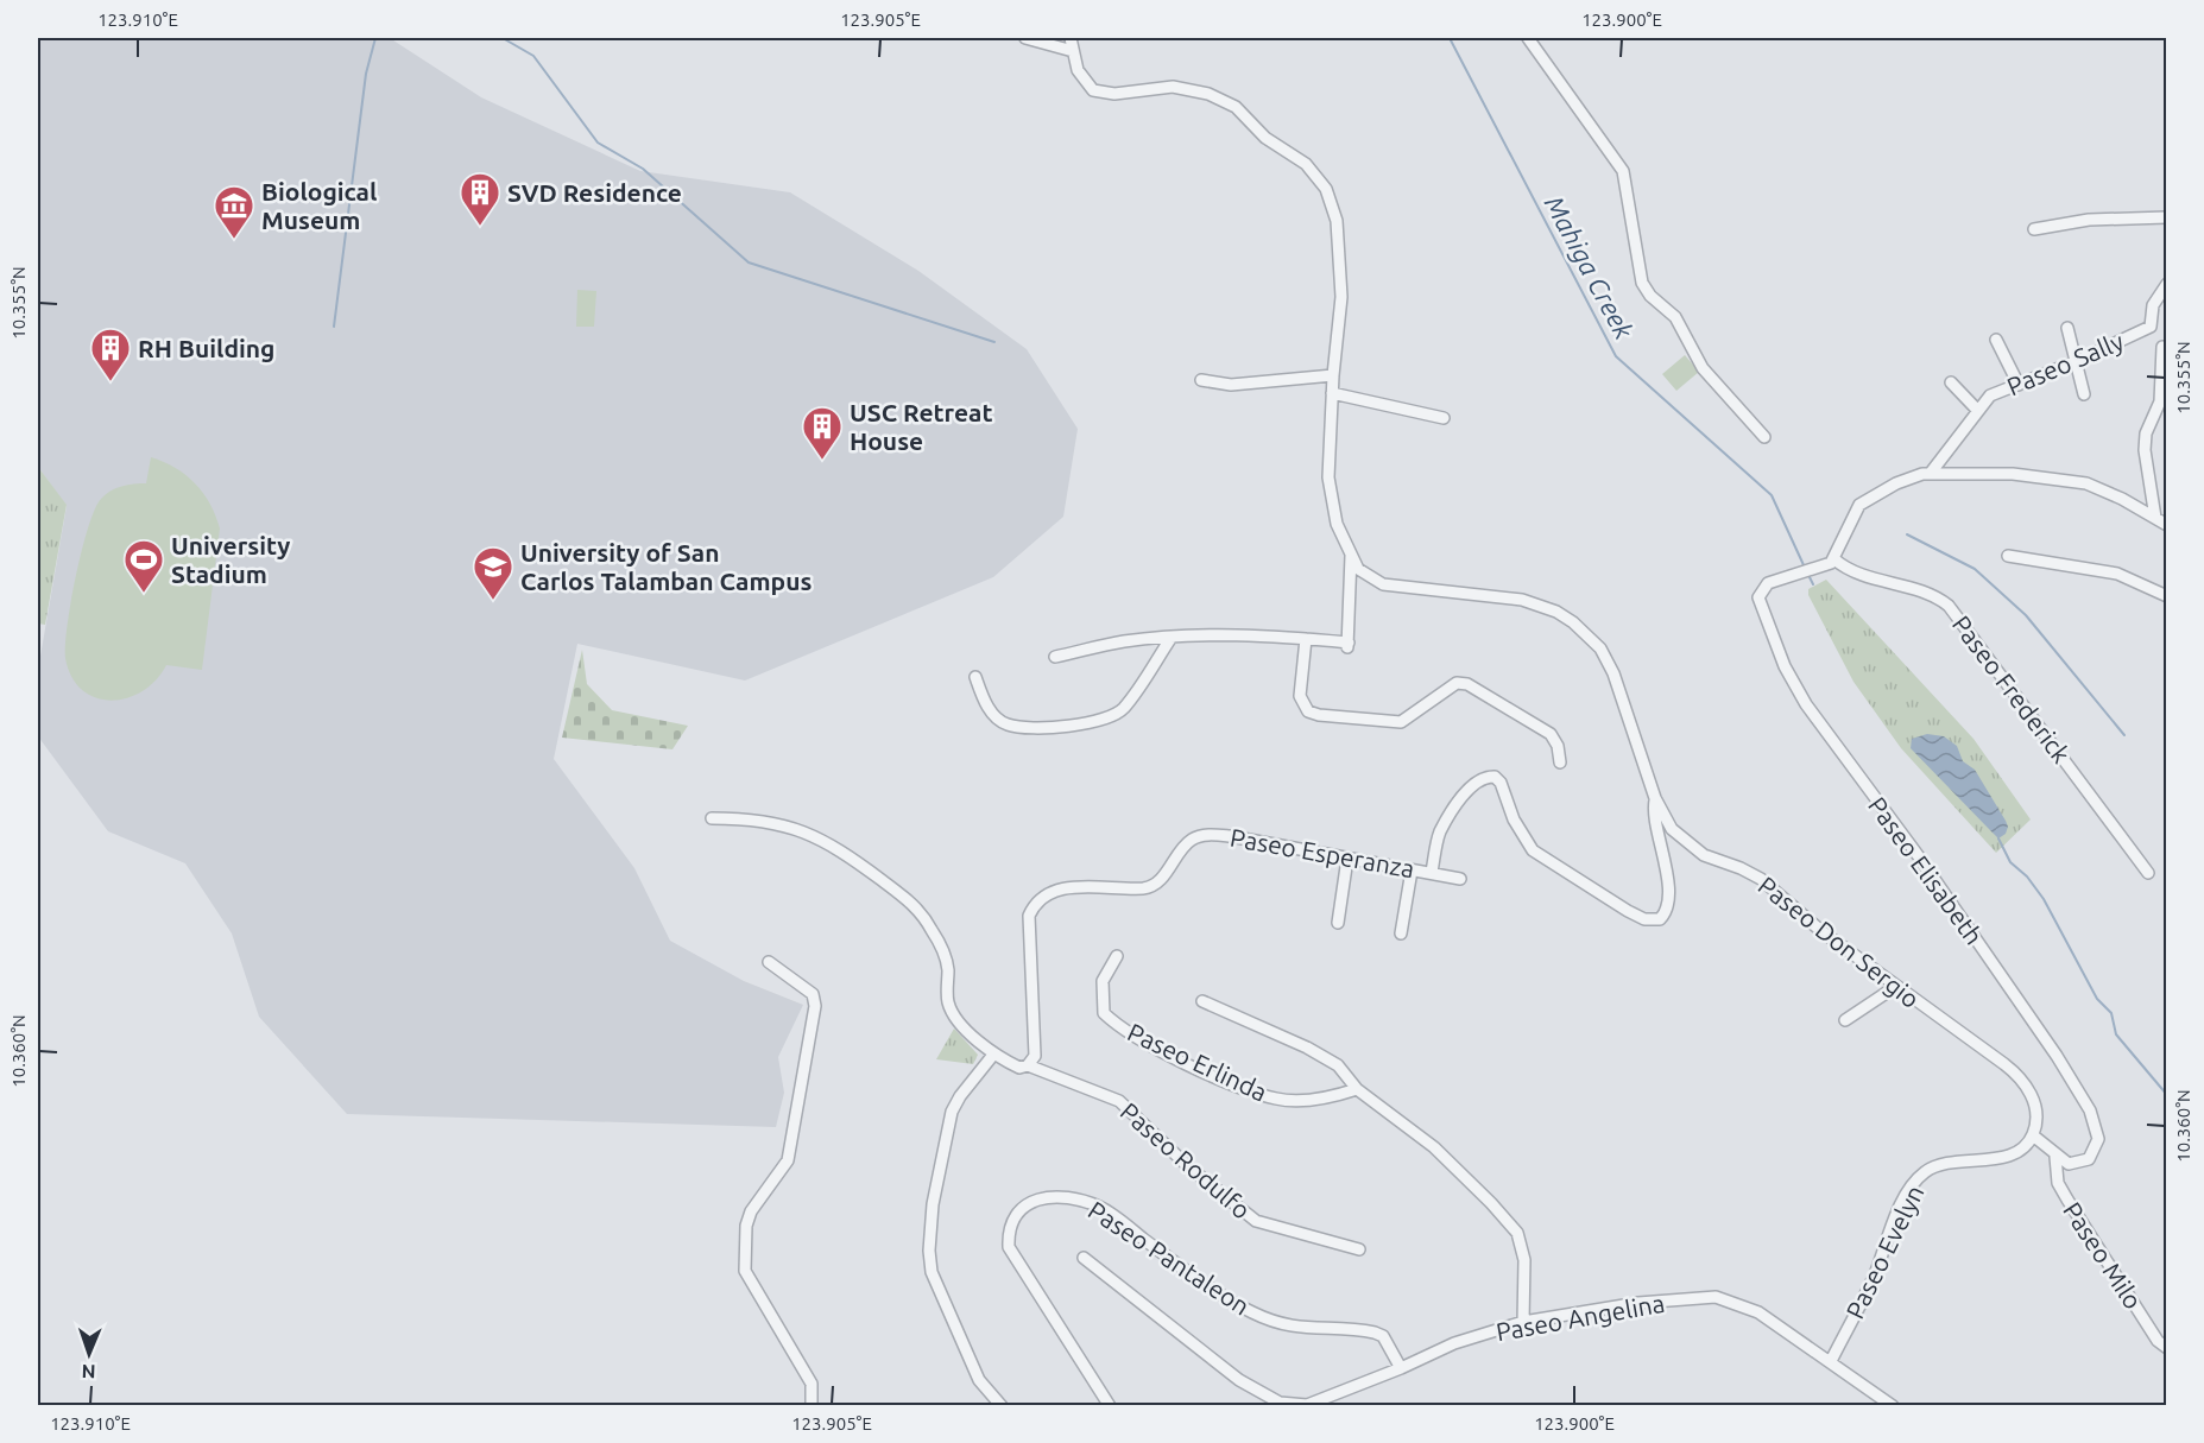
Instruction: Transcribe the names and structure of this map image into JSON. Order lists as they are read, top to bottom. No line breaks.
{"streets":{"street":["Paseo Sally","Paseo Frederick","Paseo Esperanza","Paseo Elisabeth","Paseo Don Sergio","Paseo Erlinda","Paseo Rodulfo","Paseo Evelyn","Paseo Milo","Paseo Pantaleon","Paseo Angelina"]},"crossings":[["Paseo Frederick","Paseo Elisabeth"],["Paseo Esperanza","Paseo Rodulfo"],["Paseo Elisabeth","Paseo Milo"],["Paseo Don Sergio","Paseo Evelyn"],["Paseo Evelyn","Paseo Angelina"],["Paseo Pantaleon","Paseo Angelina"]],"water":["Mahiga Creek"],"places":{"building":["SVD Residence","RH Building","USC Retreat House"],"museum":["Biological Museum"],"sports":["University Stadium"],"school or university":["University of San Carlos Talamban Campus"]},"north":"bottom","coordinates":["123.910°E","123.905°E","123.900°E","10.355°N","10.360°N"]}
